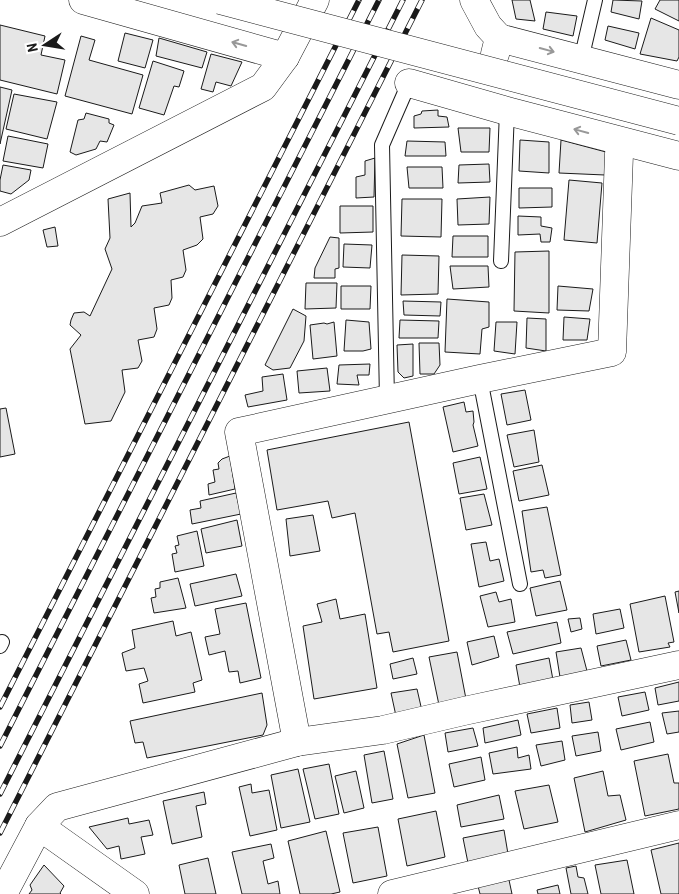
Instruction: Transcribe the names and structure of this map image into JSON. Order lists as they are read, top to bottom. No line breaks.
{"north":"left"}
